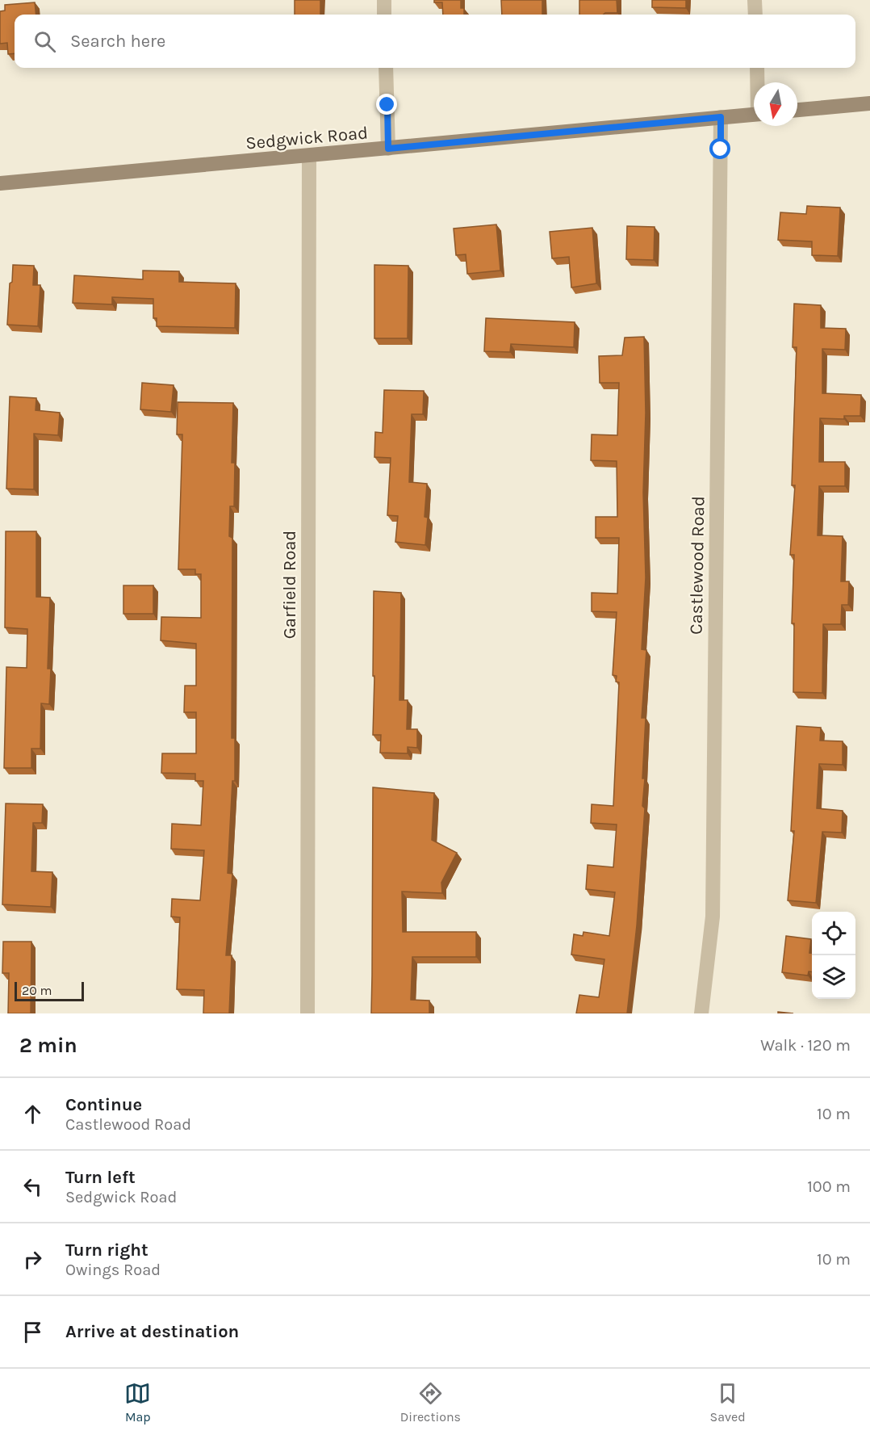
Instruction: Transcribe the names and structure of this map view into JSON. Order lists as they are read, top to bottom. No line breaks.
{"streets":{"main road":["Sedgwick Road"],"street":["Castlewood Road","Garfield Road"]},"crossings":[["Sedgwick Road","Castlewood Road"],["Sedgwick Road","Garfield Road"]],"scale_bar":"20 m","north":"bottom","page":{"search":"Search here","scale":"20 m","heading":["2 min","Walk · 120 m"],"list":[["Continue","Castlewood Road","10 m"],["Turn left","Sedgwick Road","100 m"],["Turn right","Owings Road","10 m"],"Arrive at destination"],"nav":["Map","Directions","Saved"]}}
